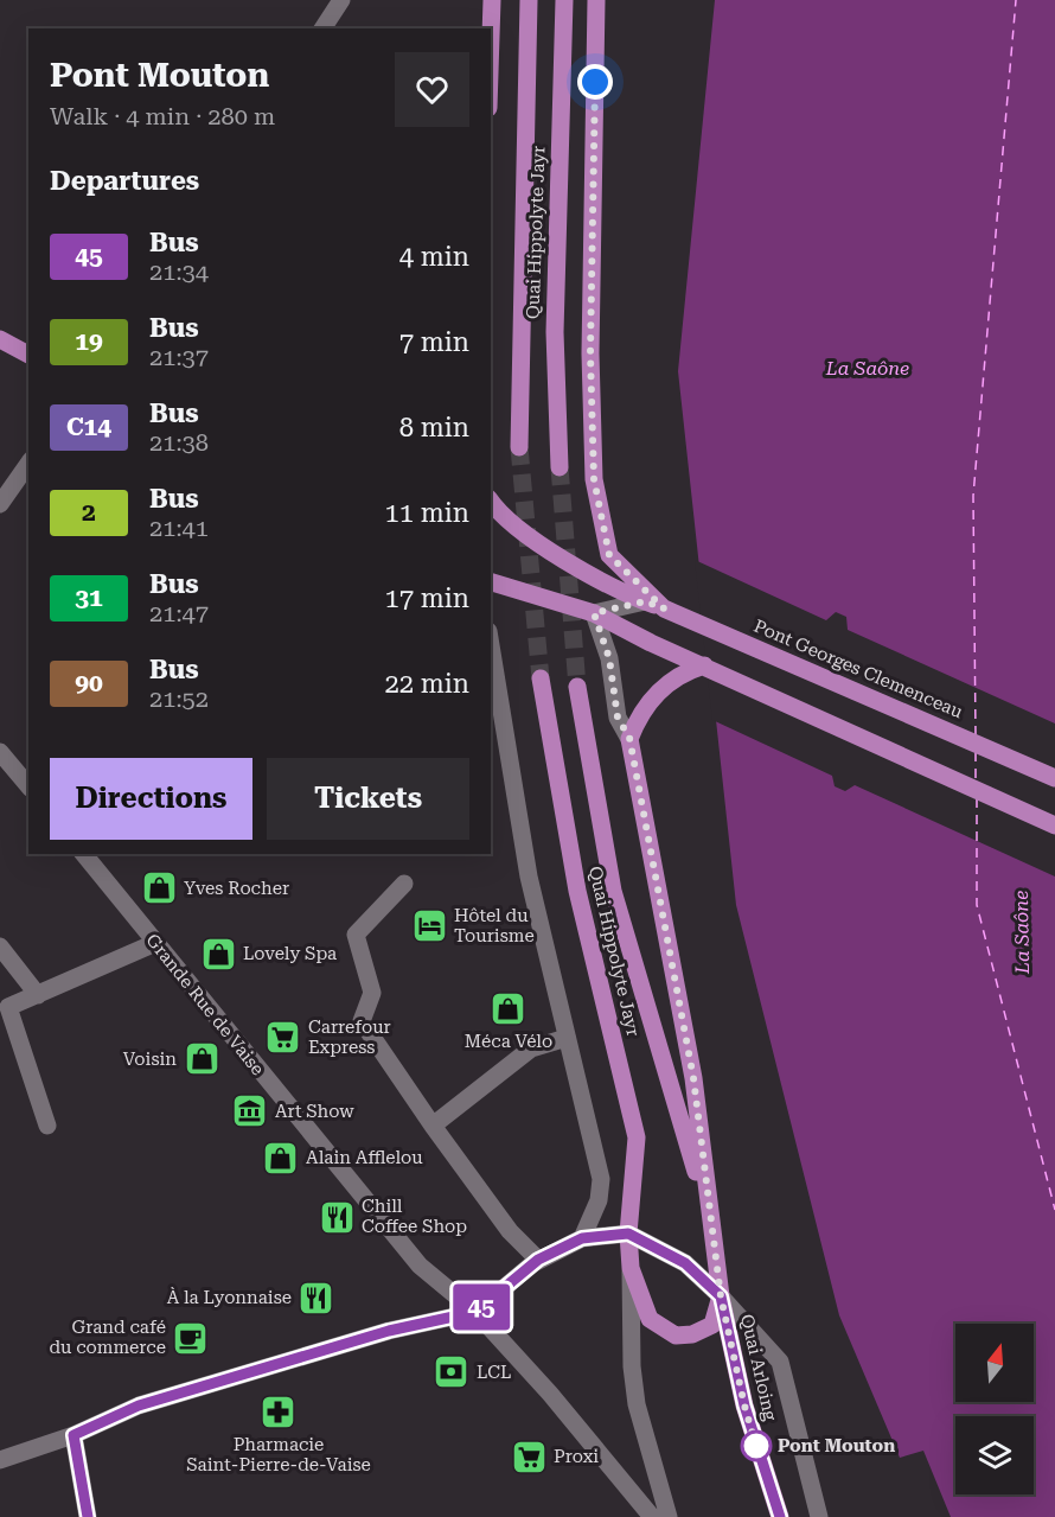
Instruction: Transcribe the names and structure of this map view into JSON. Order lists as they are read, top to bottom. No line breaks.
{"streets":{"main road":["Quai Hippolyte Jayr","Pont Georges Clemenceau","Quai Arloing"],"street":["Grande Rue de Vaise"]},"crossings":[["Quai Hippolyte Jayr","Quai Arloing"]],"water":["La Saône"],"places":{"shop":["Yves Rocher","Lovely Spa","Méca Vélo","Voisin","Alain Afflelou"],"hotel":["Hôtel du Tourisme"],"supermarket":["Carrefour Express","Proxi"],"museum":["Art Show"],"restaurant":["Chill Coffee Shop","À la Lyonnaise"],"cafe":["Grand café du commerce"],"bank":["LCL"],"pharmacy":["Pharmacie Saint-Pierre-de-Vaise"],"other":["Pont Mouton"]},"lines":["bus line 45"],"north":"top","page":{"on_map":"45","heading":[["Pont Mouton","Walk · 4 min · 280 m"],"Departures"],"list":[{"mark":"45","name":"Bus","note":"21:34","value":"4 min"},{"mark":"19","name":"Bus","note":"21:37","value":"7 min"},{"mark":"C14","name":"Bus","note":"21:38","value":"8 min"},{"mark":"2","name":"Bus","note":"21:41","value":"11 min"},{"mark":"31","name":"Bus","note":"21:47","value":"17 min"},{"mark":"90","name":"Bus","note":"21:52","value":"22 min"}],"buttons":["Directions","Tickets"]}}
